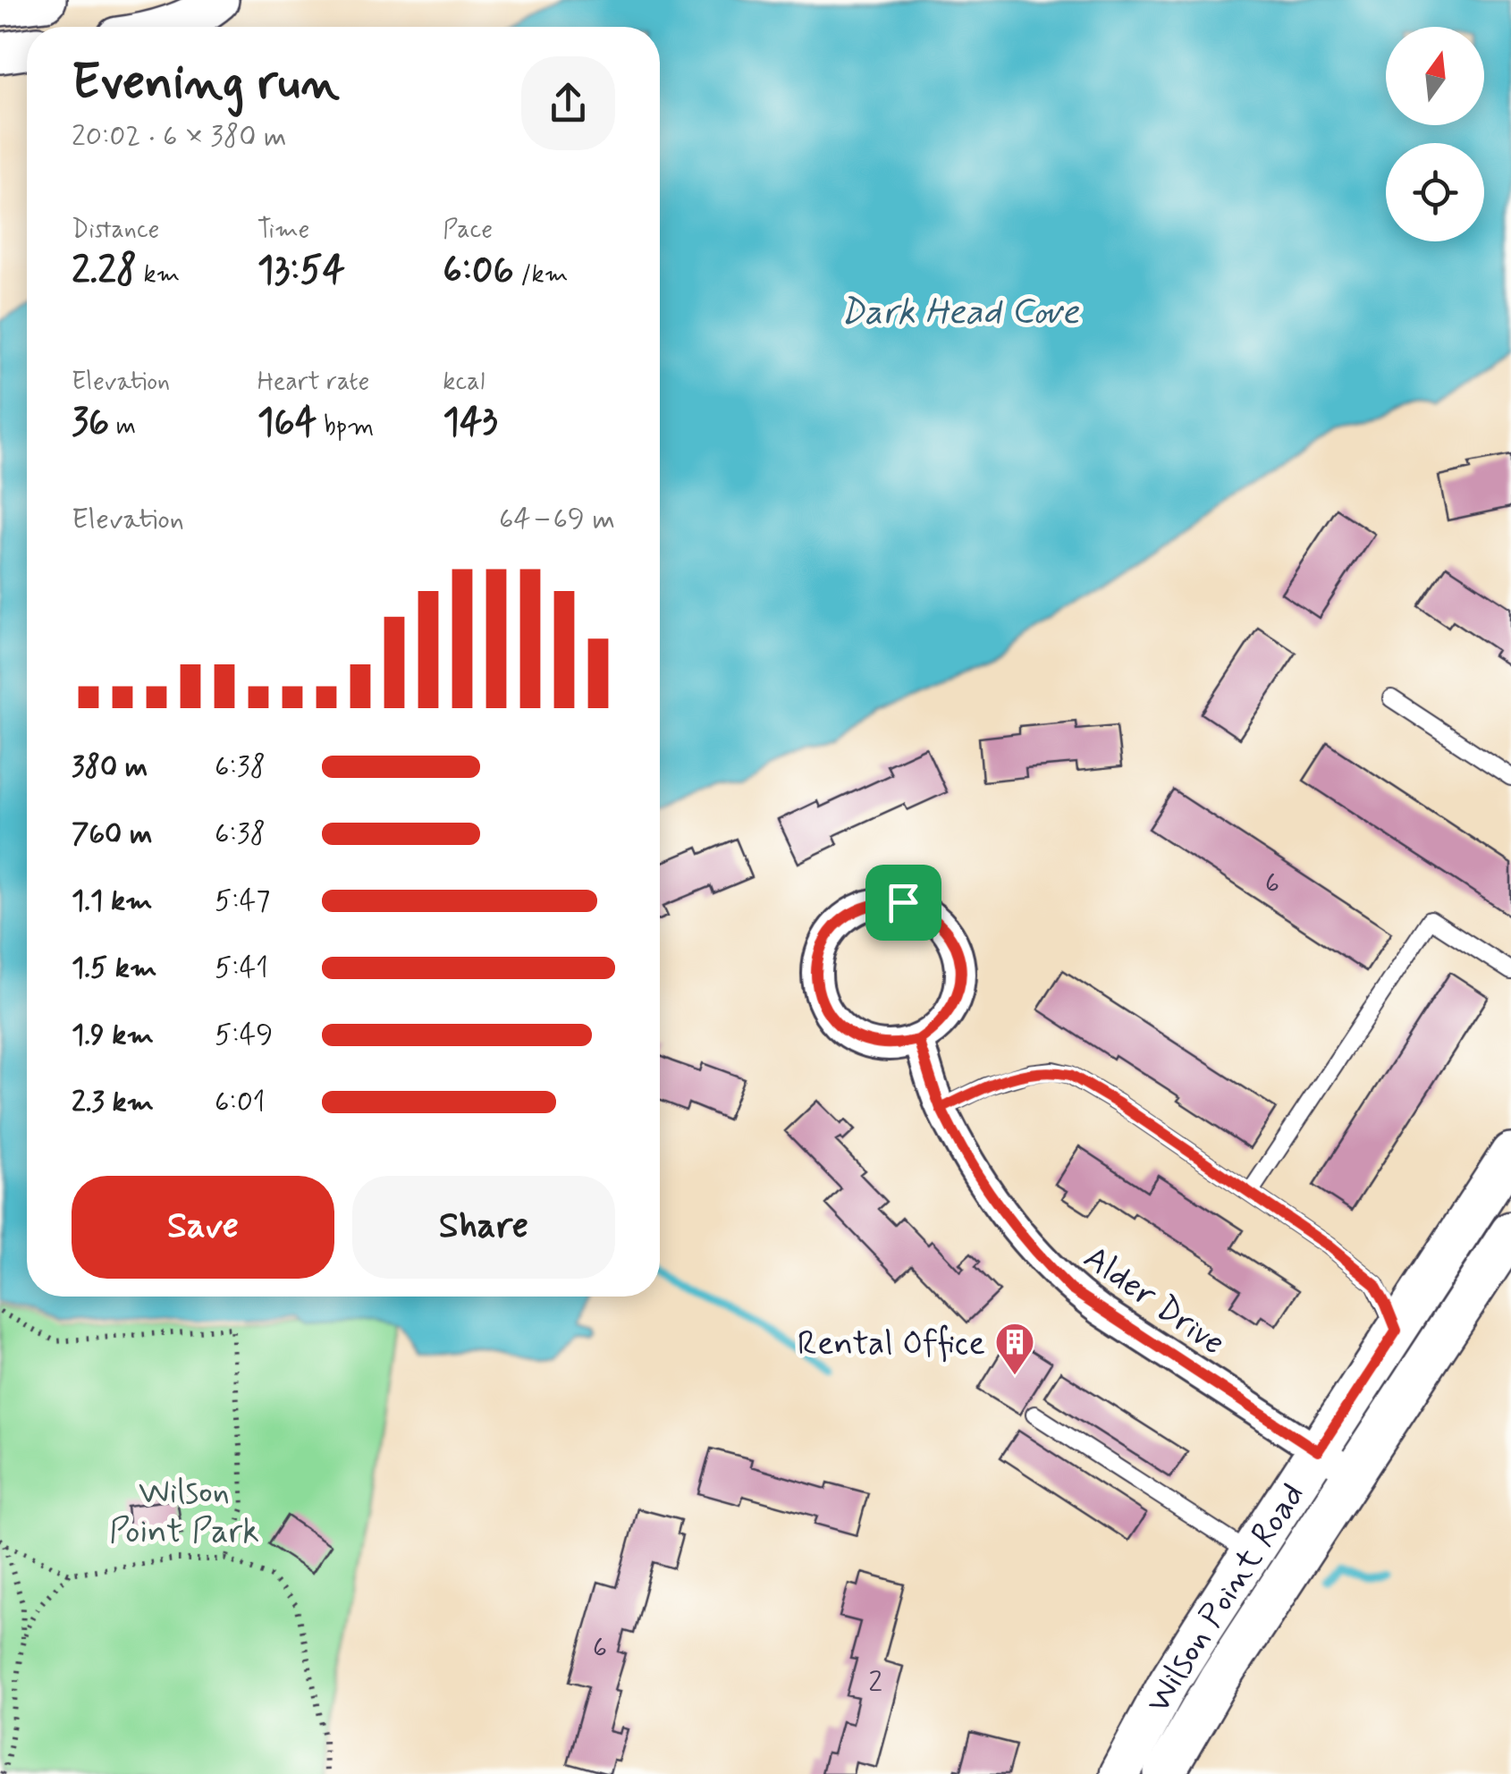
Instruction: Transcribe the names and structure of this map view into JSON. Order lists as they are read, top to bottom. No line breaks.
{"streets":{"street":["Alder Drive","Wilson Point Road"]},"crossings":[["Alder Drive","Wilson Point Road"]],"water":["Dark Head Cove"],"parks":["Wilson Point Park"],"places":{"building":["Rental Office"]},"house_numbers":["6","6","2"],"north":"top","page":{"heading":["Evening run","20:02 · 6 × 380 m"],"stats":[["Distance","2.28 km"],["Time","13:54"],["Pace","6:06 /km"],["Elevation","36 m"],["Heart rate","164 bpm"],["kcal","143"]],"chart":["Elevation","64–69 m"],"list":[{"name":"380 m","note":"6:38"},{"name":"760 m","note":"6:38"},{"name":"1.1 km","note":"5:47"},{"name":"1.5 km","note":"5:41"},{"name":"1.9 km","note":"5:49"},{"name":"2.3 km","note":"6:01"}],"buttons":["Save","Share"]}}
